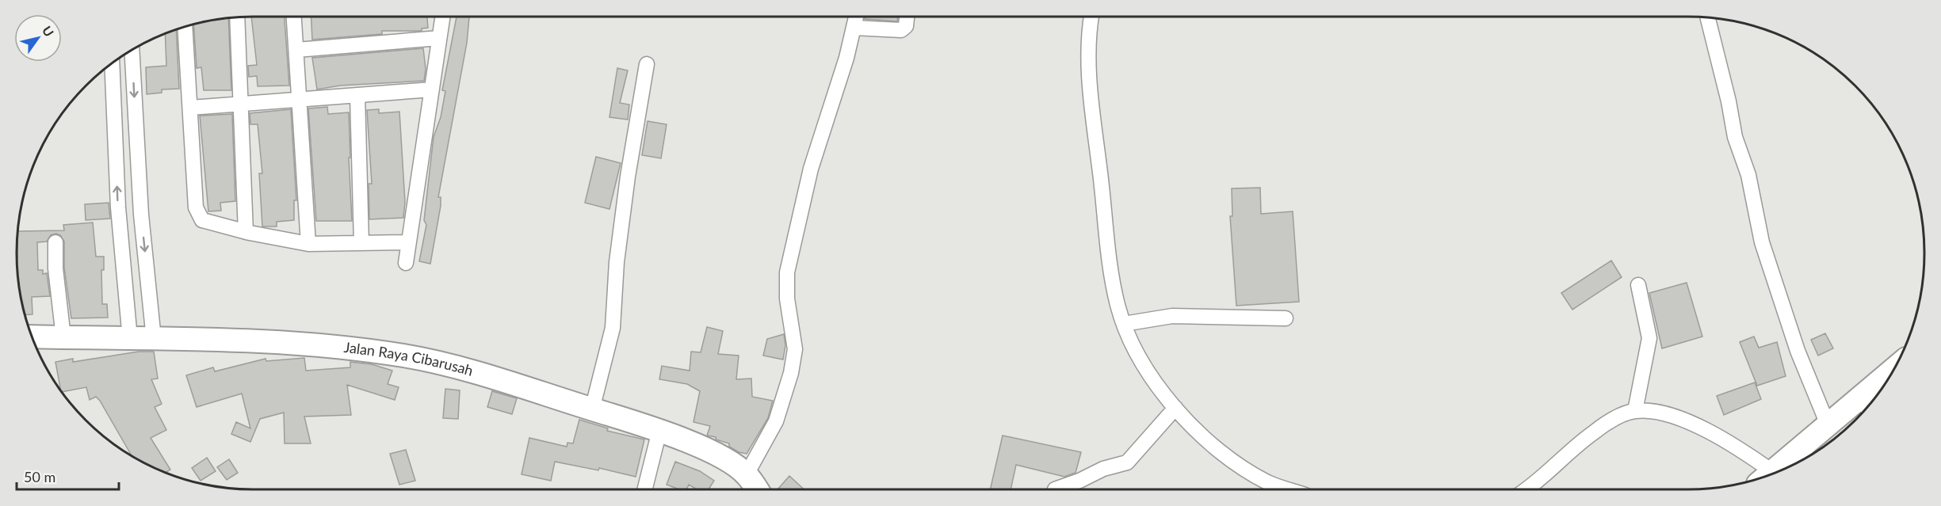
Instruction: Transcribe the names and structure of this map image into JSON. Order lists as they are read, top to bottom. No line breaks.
{"streets":{"main road":["Jalan Raya Cibarusah"]},"scale_bar":"50 m","north":"top right"}
